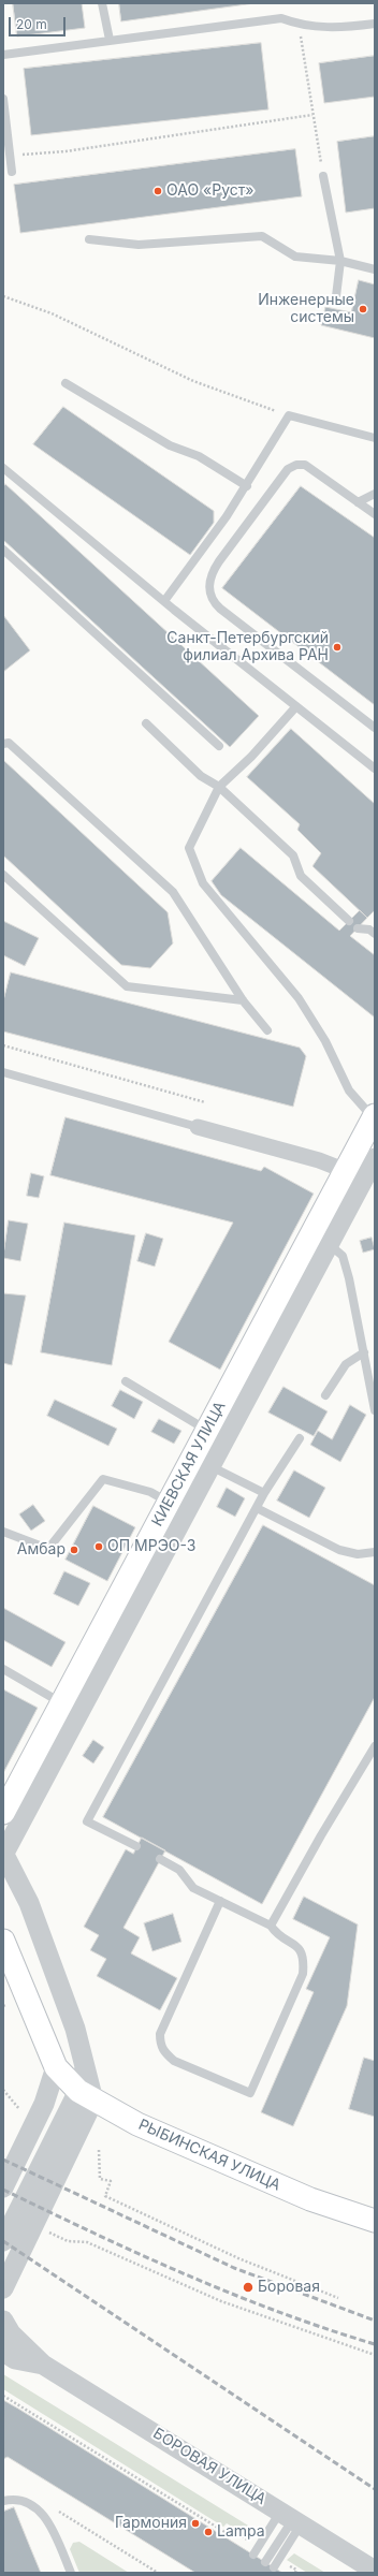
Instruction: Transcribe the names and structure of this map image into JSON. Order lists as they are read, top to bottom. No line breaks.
{"streets":{"main road":["КИЕВСКАЯ УЛИЦА","РЫБИНСКАЯ УЛИЦА"],"street":["БОРОВАЯ УЛИЦА"]},"places":["ОАО «Руст»","Инженерные системы","Санкт-Петербургский филиал Архива РАН","ОП МРЭО-3","Амбар","Боровая","Гармония","Lampa"],"scale_bar":"20 m"}
